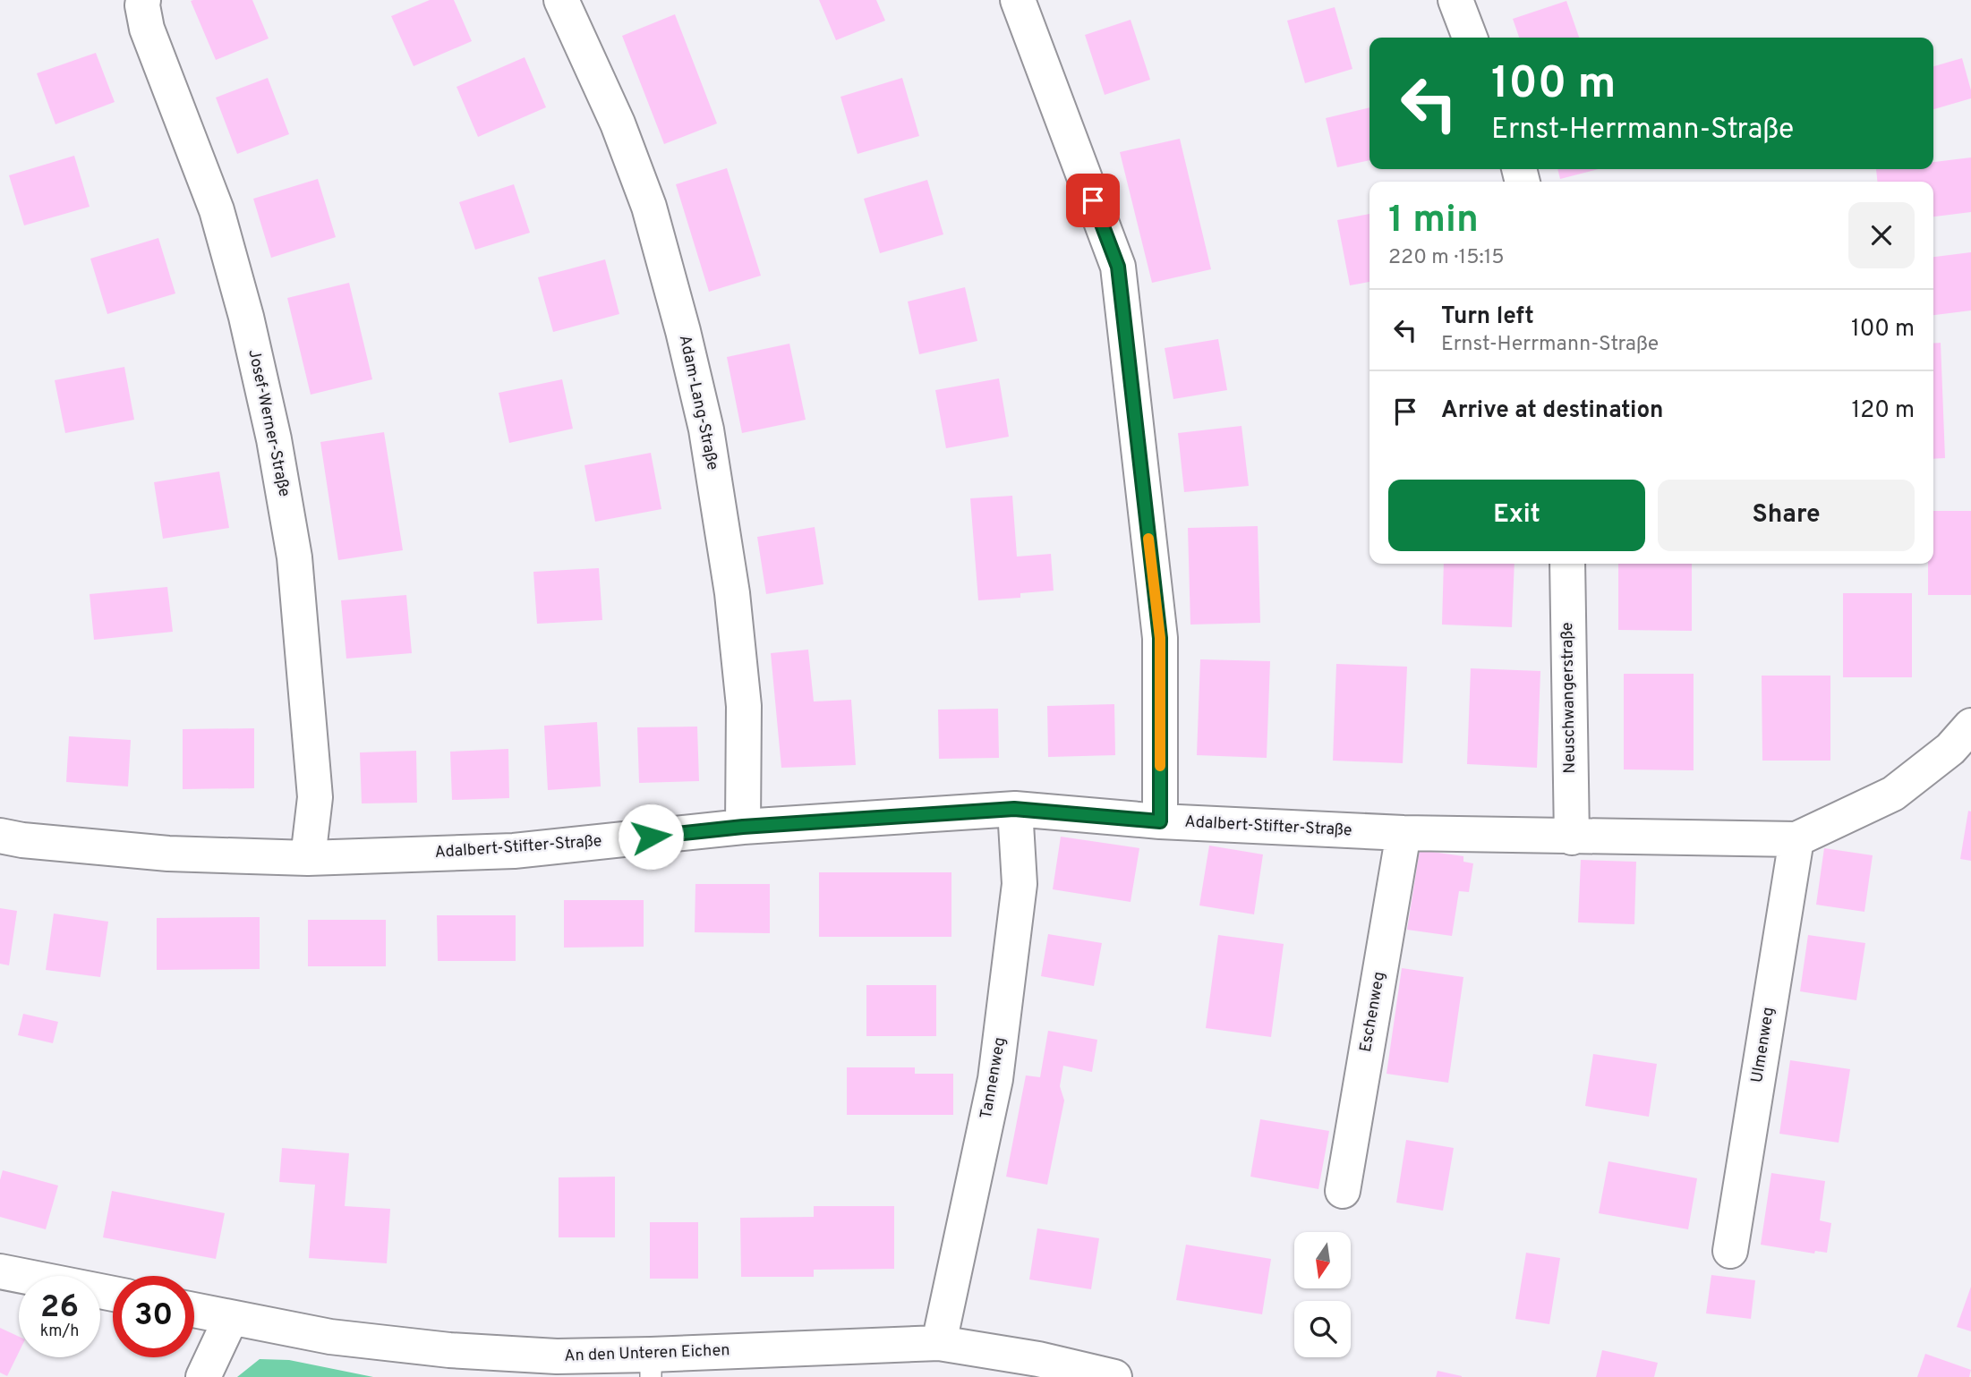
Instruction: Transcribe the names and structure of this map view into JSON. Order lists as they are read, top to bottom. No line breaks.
{"streets":{"street":["Adam-Lang-Straße","Josef-Werner-Straße","Neuschwangerstraße","Adalbert-Stifter-Straße","Eschenweg","Ulmenweg","Tannenweg","An den Unteren Eichen"]},"crossings":[["Adam-Lang-Straße","Adalbert-Stifter-Straße"],["Josef-Werner-Straße","Adalbert-Stifter-Straße"],["Neuschwangerstraße","Adalbert-Stifter-Straße"],["Adalbert-Stifter-Straße","Eschenweg"],["Adalbert-Stifter-Straße","Ulmenweg"],["Adalbert-Stifter-Straße","Tannenweg"],["Tannenweg","An den Unteren Eichen"]],"north":"bottom","page":{"turn":["100 m","Ernst-Herrmann-Straße"],"heading":["1 min","220 m · 15:15"],"list":[{"name":"Turn left","note":"Ernst-Herrmann-Straße","value":"100 m"},{"name":"Arrive at destination","value":"120 m"}],"buttons":["Exit","Share"],"speed":"26 km/h","limit":"30"}}
